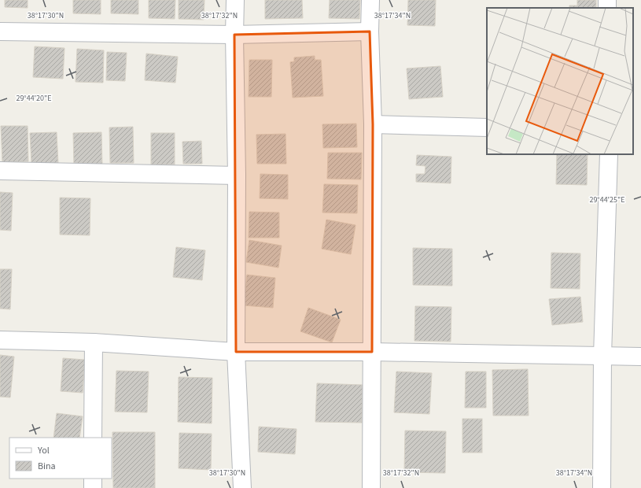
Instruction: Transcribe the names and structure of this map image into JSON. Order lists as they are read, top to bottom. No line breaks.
{"legend":["Yol","Bina"],"coordinates":["38°17'30\"N","38°17'32\"N","38°17'34\"N","29°44'20\"E","29°44'25\"E"]}
